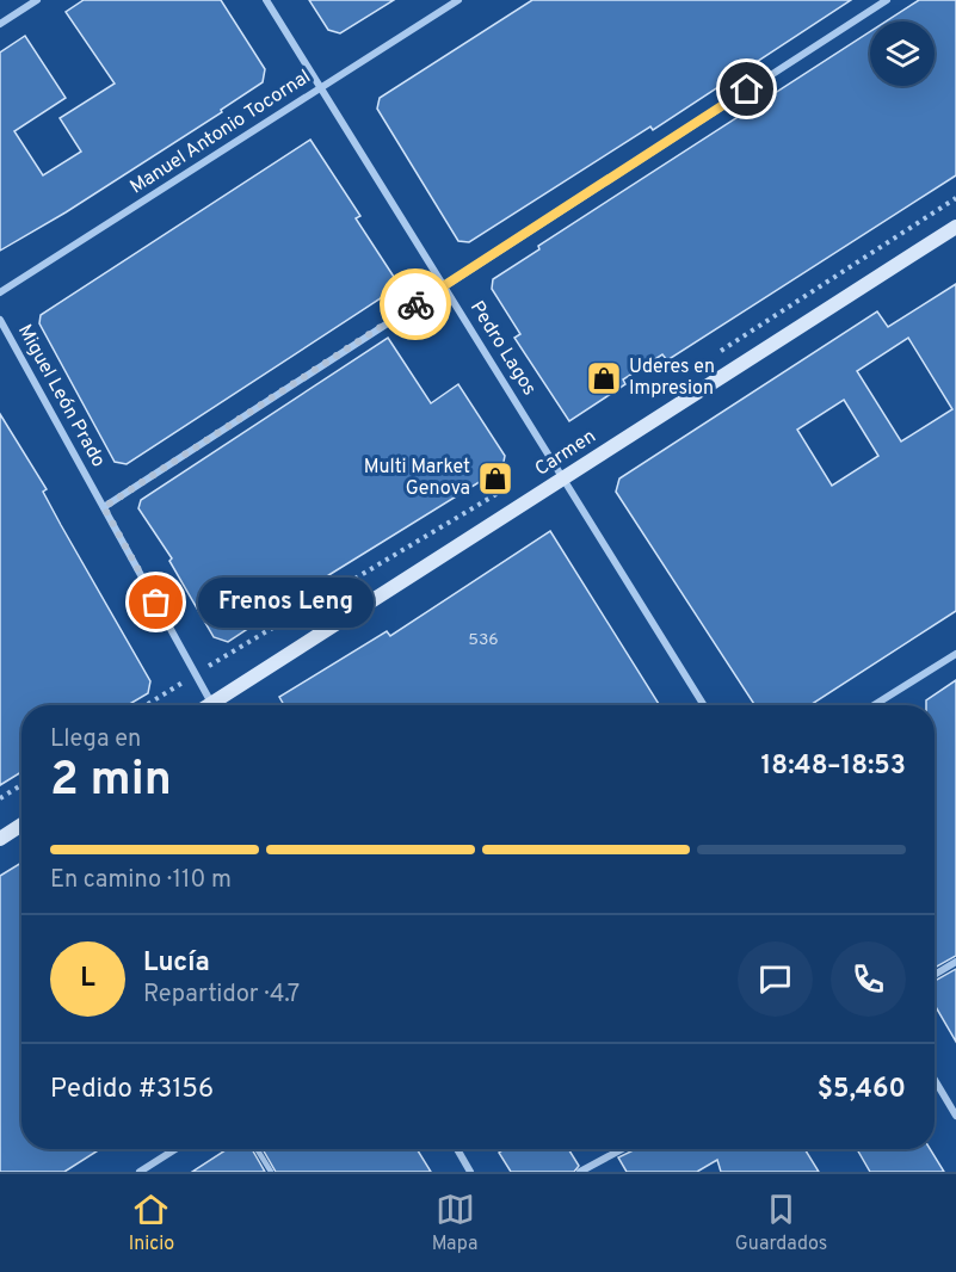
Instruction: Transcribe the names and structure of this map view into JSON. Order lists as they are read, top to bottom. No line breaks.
{"streets":{"main road":["Carmen"],"street":["Manuel Antonio Tocornal","Pedro Lagos","Miguel León Prado"]},"crossings":[["Manuel Antonio Tocornal","Pedro Lagos"],["Pedro Lagos","Carmen"]],"places":{"shop":["Uderes en Impresion","Multi Market Genova"],"other":["Frenos Leng"]},"house_numbers":["536"],"page":{"bubble":"Frenos Leng","heading":["2 min","Llega en","18:48–18:53"],"panel":["Lucía","Repartidor · 4.7","Pedido #3156","$5,460"],"bar":"En camino · 110 m","round":"L","tabs":["Inicio","Mapa","Guardados"]}}
